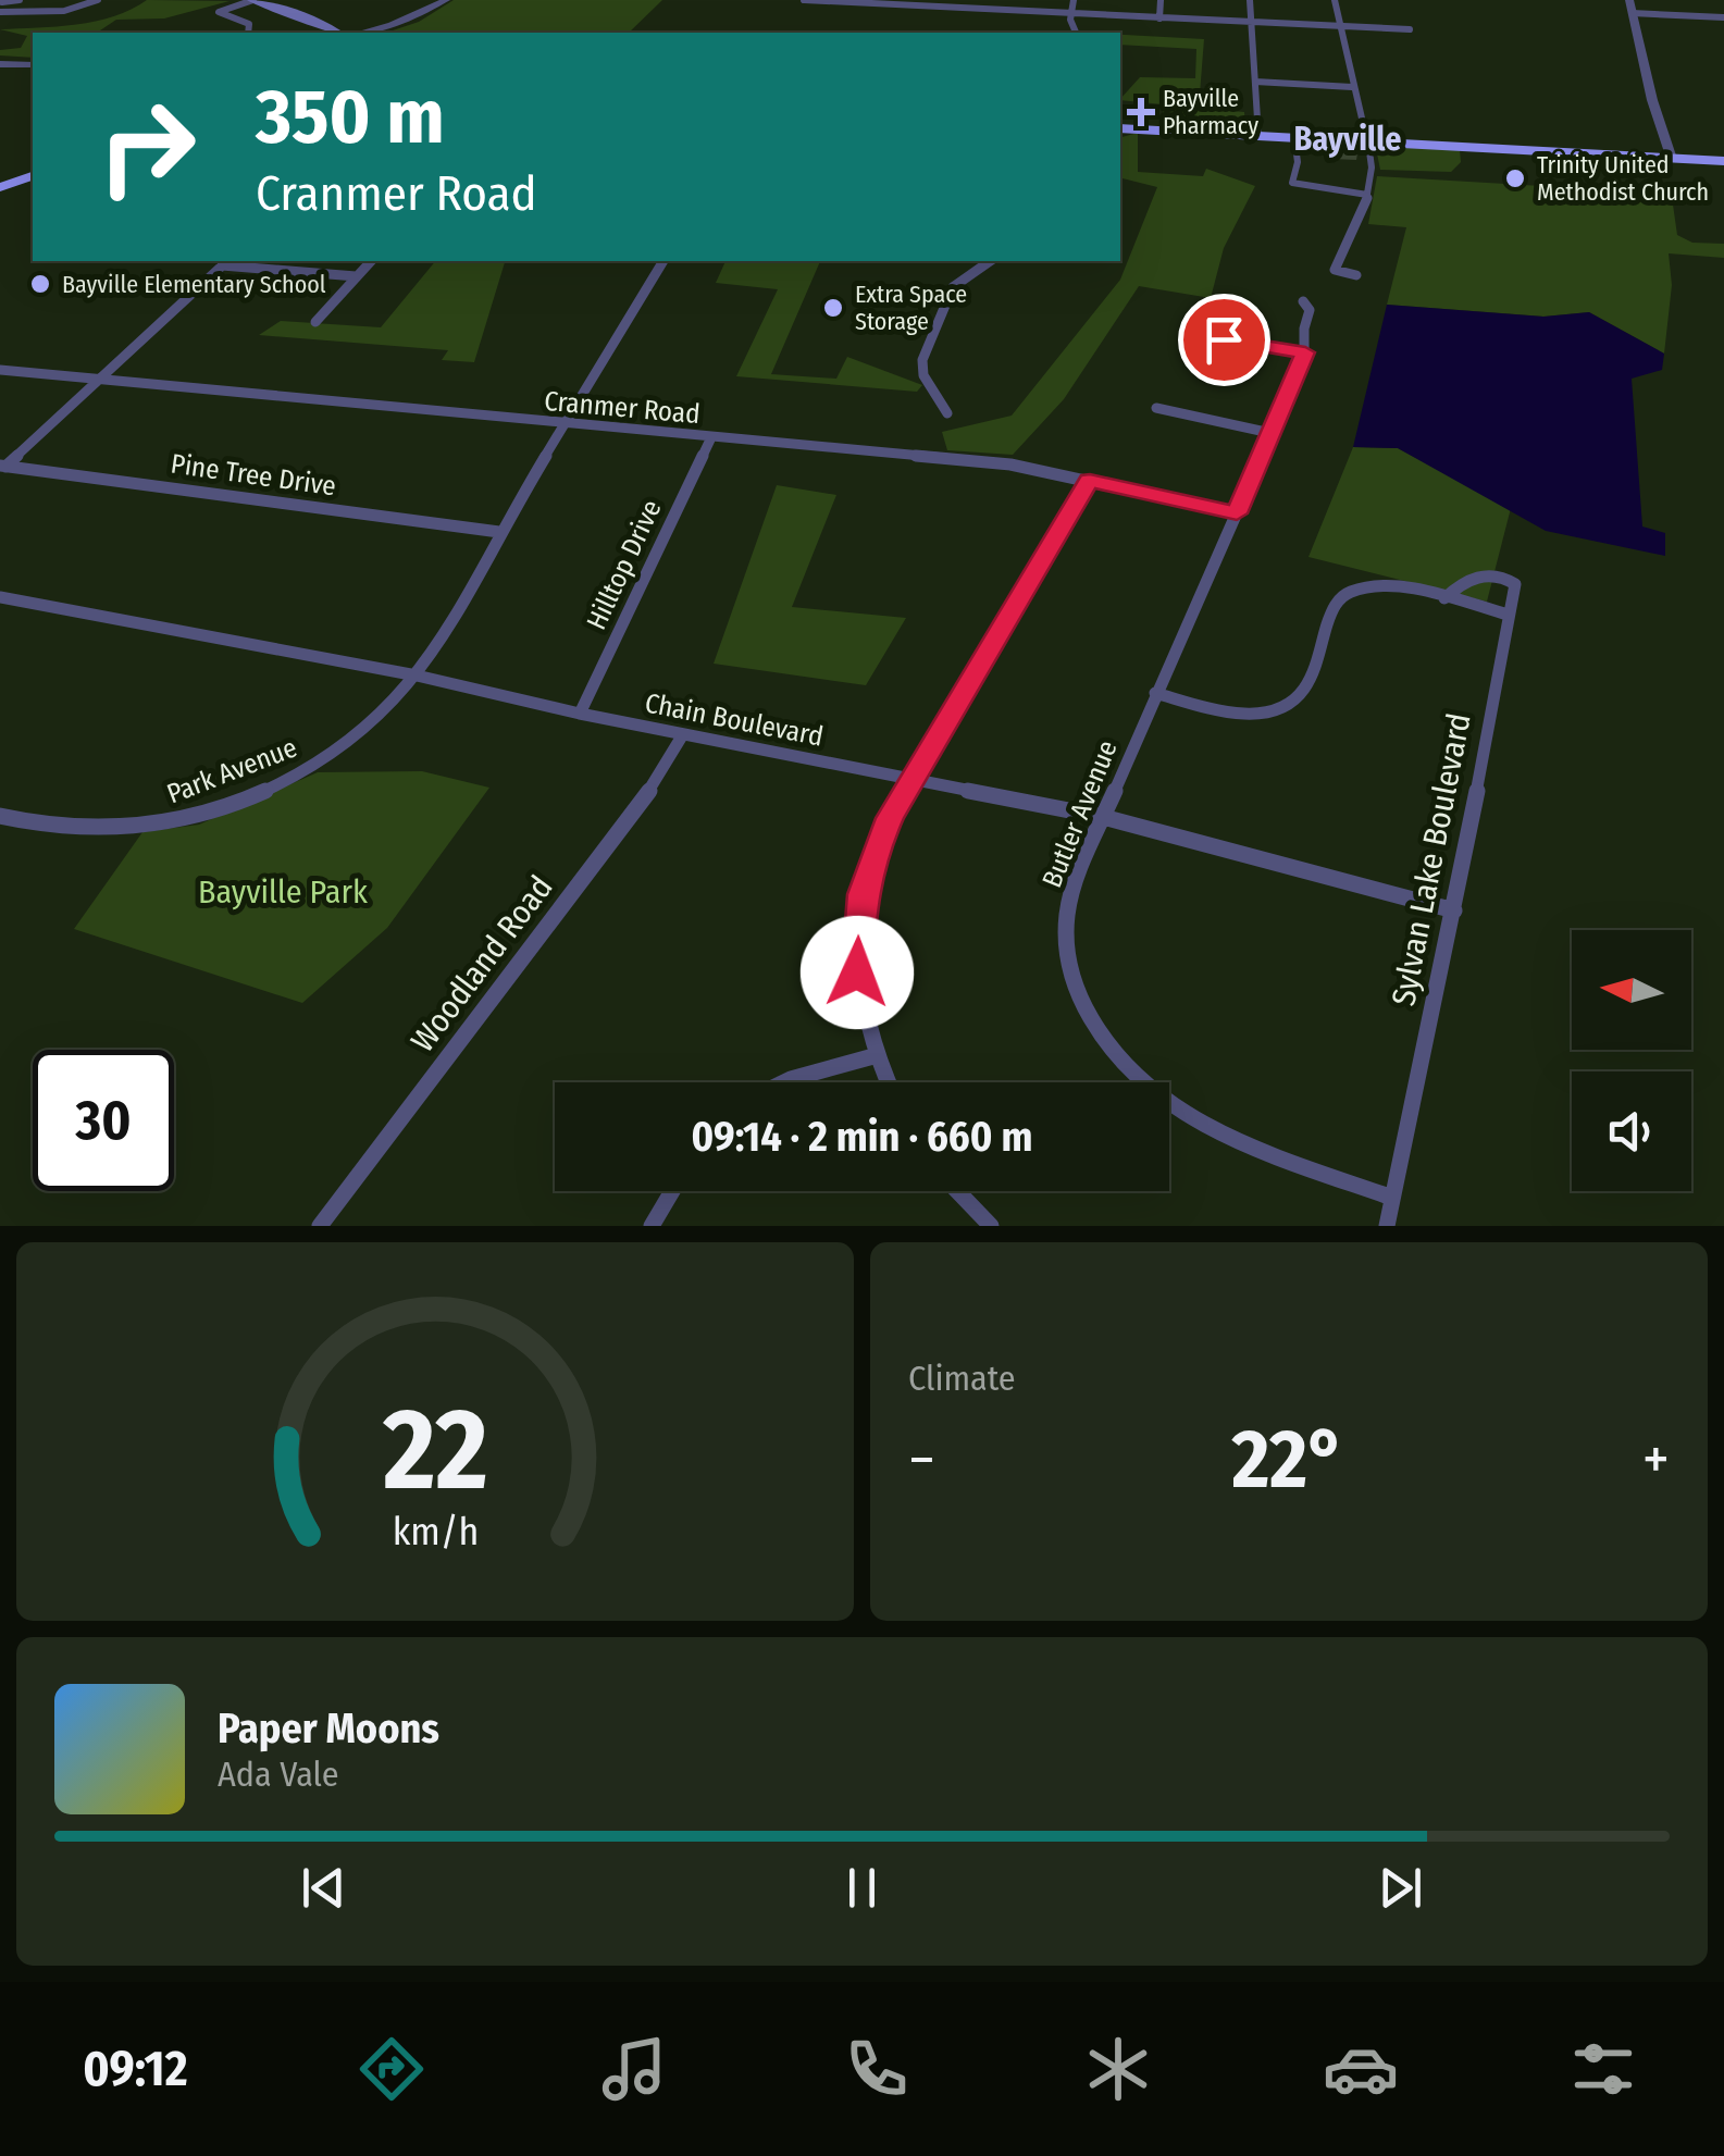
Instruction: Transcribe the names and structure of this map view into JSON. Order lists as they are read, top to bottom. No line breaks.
{"streets":{"street":["Cranmer Road","Pine Tree Drive","Hilltop Drive","Chain Boulevard","Park Avenue","Butler Avenue","Sylvan Lake Boulevard","Woodland Road"]},"crossings":[["Cranmer Road","Hilltop Drive"],["Cranmer Road","Park Avenue"],["Cranmer Road","Butler Avenue"],["Pine Tree Drive","Park Avenue"],["Hilltop Drive","Chain Boulevard"],["Chain Boulevard","Park Avenue"],["Chain Boulevard","Butler Avenue"],["Chain Boulevard","Sylvan Lake Boulevard"],["Chain Boulevard","Woodland Road"],["Butler Avenue","Sylvan Lake Boulevard"]],"districts":["Bayville"],"parks":["Bayville Park"],"places":{"health":["Bayville Pharmacy"],"other":["Trinity United Methodist Church","Bayville Elementary School","Extra Space Storage"]},"north":"left","page":{"turn":["350 m","Cranmer Road"],"limit":"30","trip":"09:14 · 2 min · 660 m","tile":"Climate","heat":["−","22°","+"],"song":["Paper Moons","Ada Vale"],"tabs":"09:12","gauge":["22","km/h"]}}
